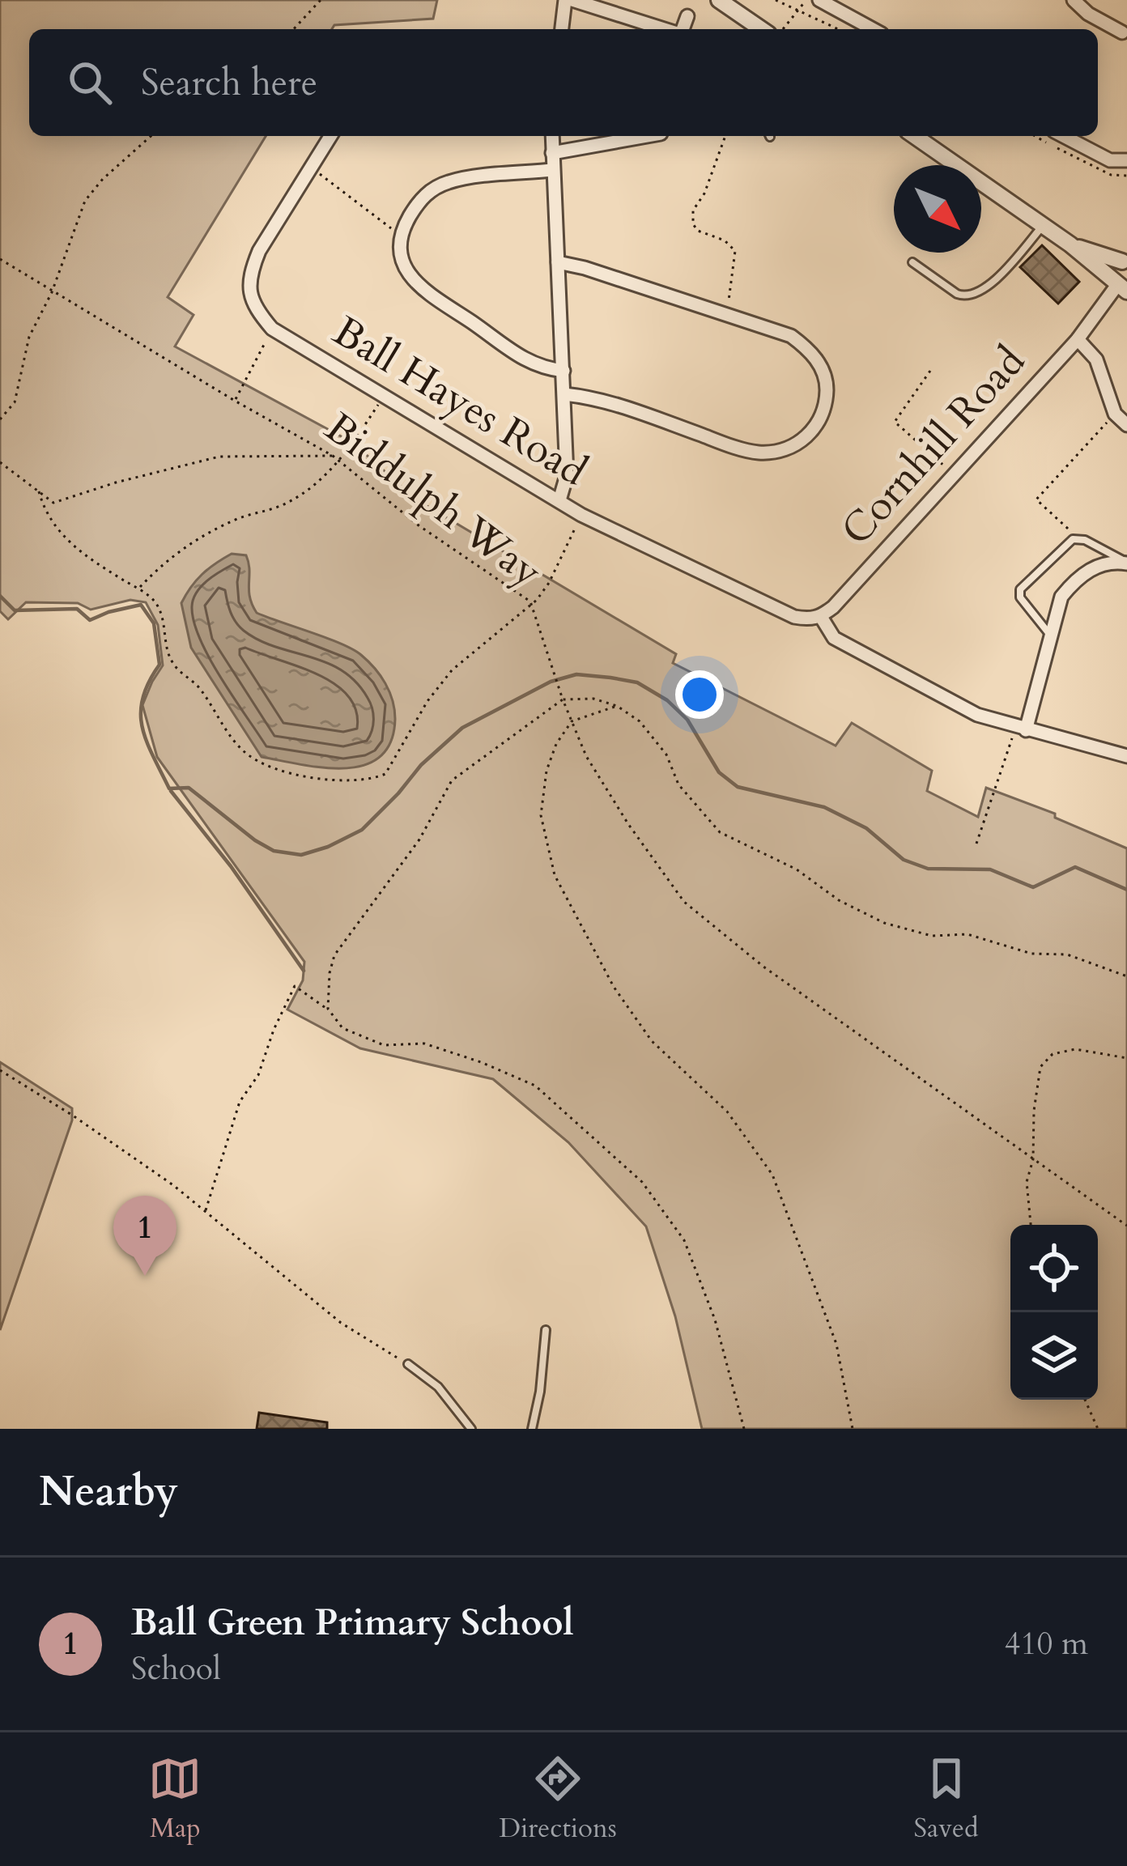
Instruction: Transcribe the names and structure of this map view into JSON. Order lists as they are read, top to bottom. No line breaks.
{"streets":{"street":["Ball Hayes Road","Cornhill Road"],"path":["Biddulph Way"]},"crossings":[["Ball Hayes Road","Cornhill Road"]],"north":"bottom right","page":{"search":"Search here","pins":"1","heading":"Nearby","list":[{"mark":"1","name":"Ball Green Primary School","note":"School","value":"410 m"}],"nav":["Map","Directions","Saved"]}}
